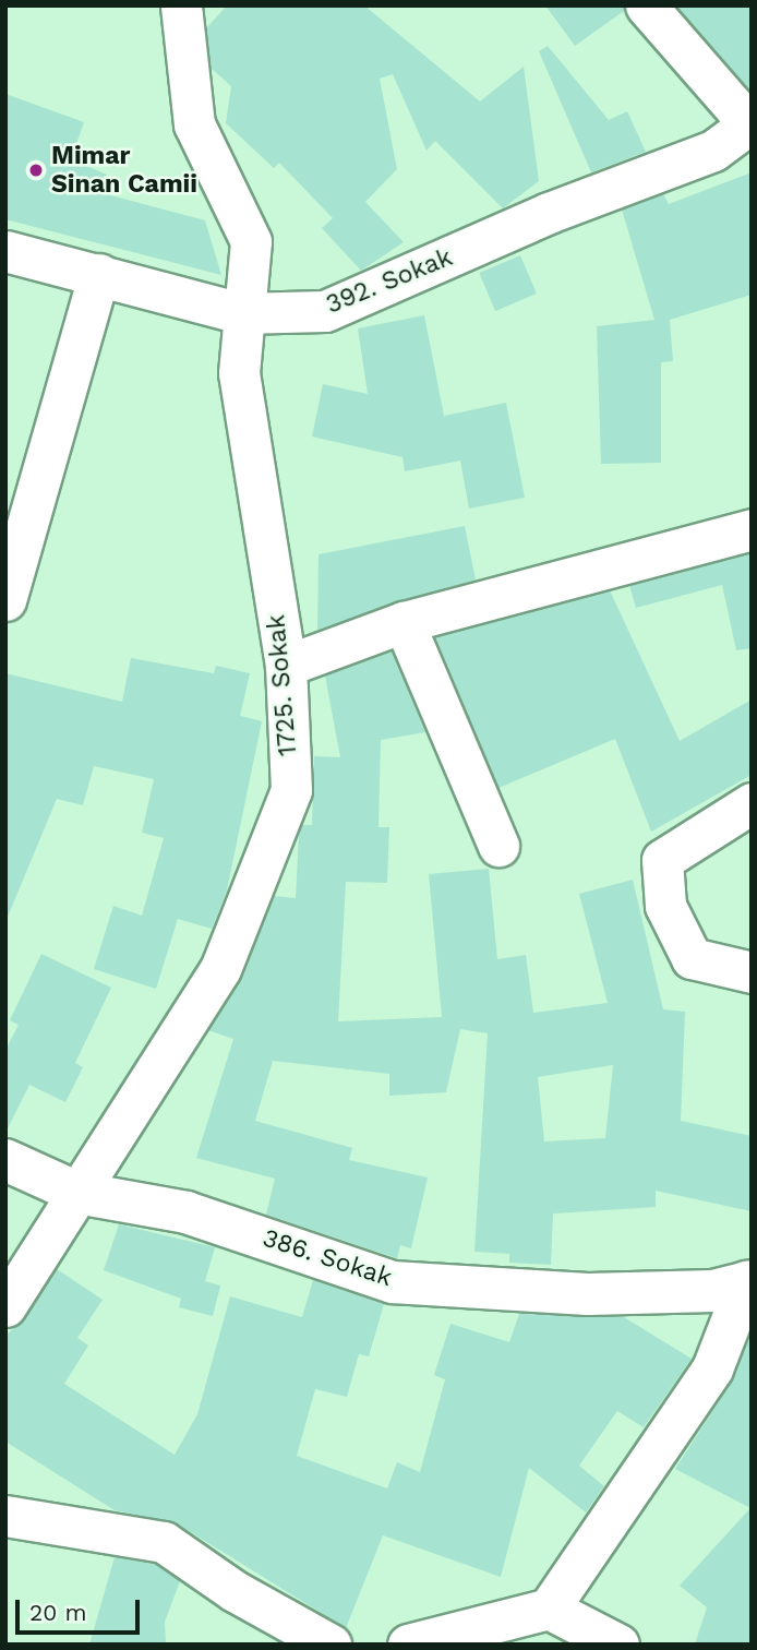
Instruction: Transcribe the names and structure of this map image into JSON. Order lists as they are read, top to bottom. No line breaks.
{"streets":{"street":["392. Sokak","1725. Sokak","386. Sokak"]},"crossings":[["392. Sokak","1725. Sokak"],["1725. Sokak","386. Sokak"]],"places":["Mimar Sinan Camii"],"scale_bar":"20 m"}
